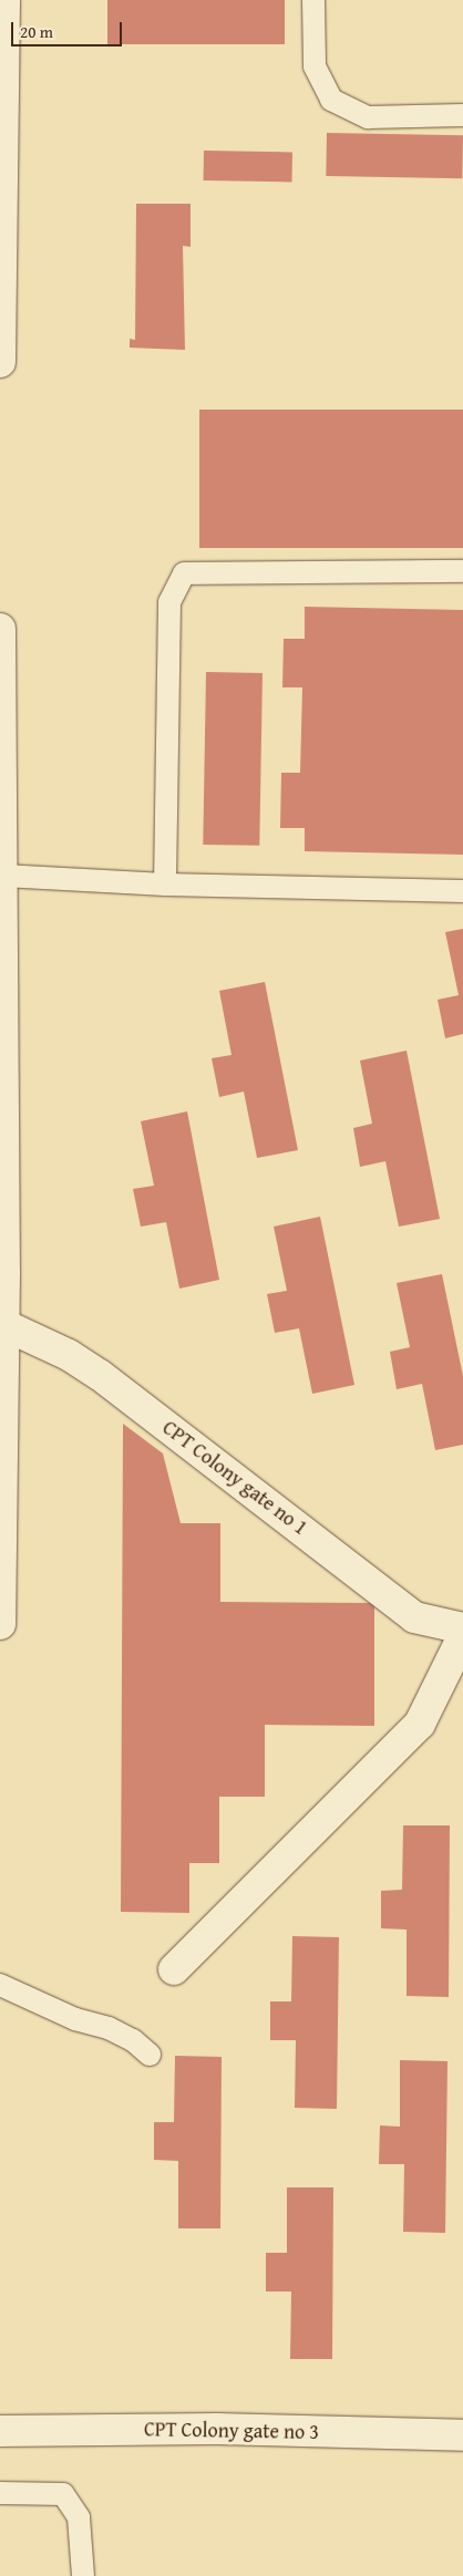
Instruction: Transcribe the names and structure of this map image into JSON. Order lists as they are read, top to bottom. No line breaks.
{"streets":{"street":["CPT Colony gate no 1","CPT Colony gate no 3"]},"scale_bar":"20 m"}
